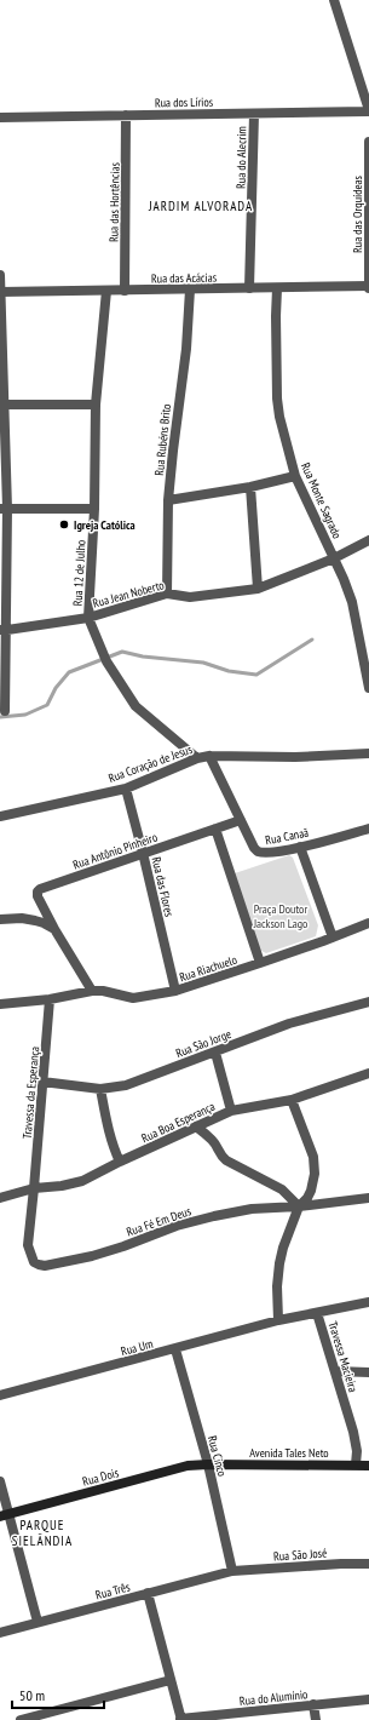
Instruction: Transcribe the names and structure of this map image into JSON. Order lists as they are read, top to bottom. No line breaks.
{"streets":{"main road":["Avenida Tales Neto","Rua Dois"],"street":["Rua dos Lírios","Rua do Alecrim","Rua das Hortências","Rua das Orquídeas","Rua das Acácias","Rua Rubéns Brito","Rua Monte Sagrado","Rua 12 de Julho","Rua Jean Noberto","Rua Coração de Jesus","Rua Canaã","Rua Antônio Pinheiro","Rua das Flores","Rua Riachuelo","Rua São Jorge","Travessa da Esperança","Rua Boa Esperança","Rua Fé Em Deus","Rua Um","Travessa Macieira","Rua Cinco","Rua São José","Rua Três","Rua do Alumínio"]},"crossings":[["Rua dos Lírios","Rua do Alecrim"],["Rua dos Lírios","Rua das Hortências"],["Rua do Alecrim","Rua das Acácias"],["Rua das Hortências","Rua das Acácias"],["Rua das Orquídeas","Rua das Acácias"],["Rua das Acácias","Rua Rubéns Brito"],["Rua das Acácias","Rua Monte Sagrado"],["Rua das Acácias","Rua 12 de Julho"],["Rua Rubéns Brito","Rua Jean Noberto"],["Rua Monte Sagrado","Rua Jean Noberto"],["Rua 12 de Julho","Rua Jean Noberto"],["Rua 12 de Julho","Rua Coração de Jesus"],["Rua Coração de Jesus","Rua Canaã"],["Rua Coração de Jesus","Rua das Flores"],["Rua Canaã","Rua Antônio Pinheiro"],["Rua Antônio Pinheiro","Rua das Flores"],["Rua das Flores","Rua Riachuelo"],["Rua Riachuelo","Travessa da Esperança"],["Rua São Jorge","Travessa da Esperança"],["Travessa da Esperança","Rua Boa Esperança"],["Travessa da Esperança","Rua Fé Em Deus"],["Rua Boa Esperança","Rua Fé Em Deus"],["Rua Um","Travessa Macieira"],["Rua Um","Rua Cinco"],["Travessa Macieira","Avenida Tales Neto"],["Avenida Tales Neto","Rua Cinco"],["Avenida Tales Neto","Rua Dois"],["Rua Cinco","Rua Dois"],["Rua Cinco","Rua São José"],["Rua Cinco","Rua Três"],["Rua São José","Rua Três"]],"districts":["JARDIM ALVORADA","PARQUE SIELÂNDIA"],"parks":["Praça Doutor Jackson Lago"],"places":["Igreja Católica"],"scale_bar":"50 m"}
